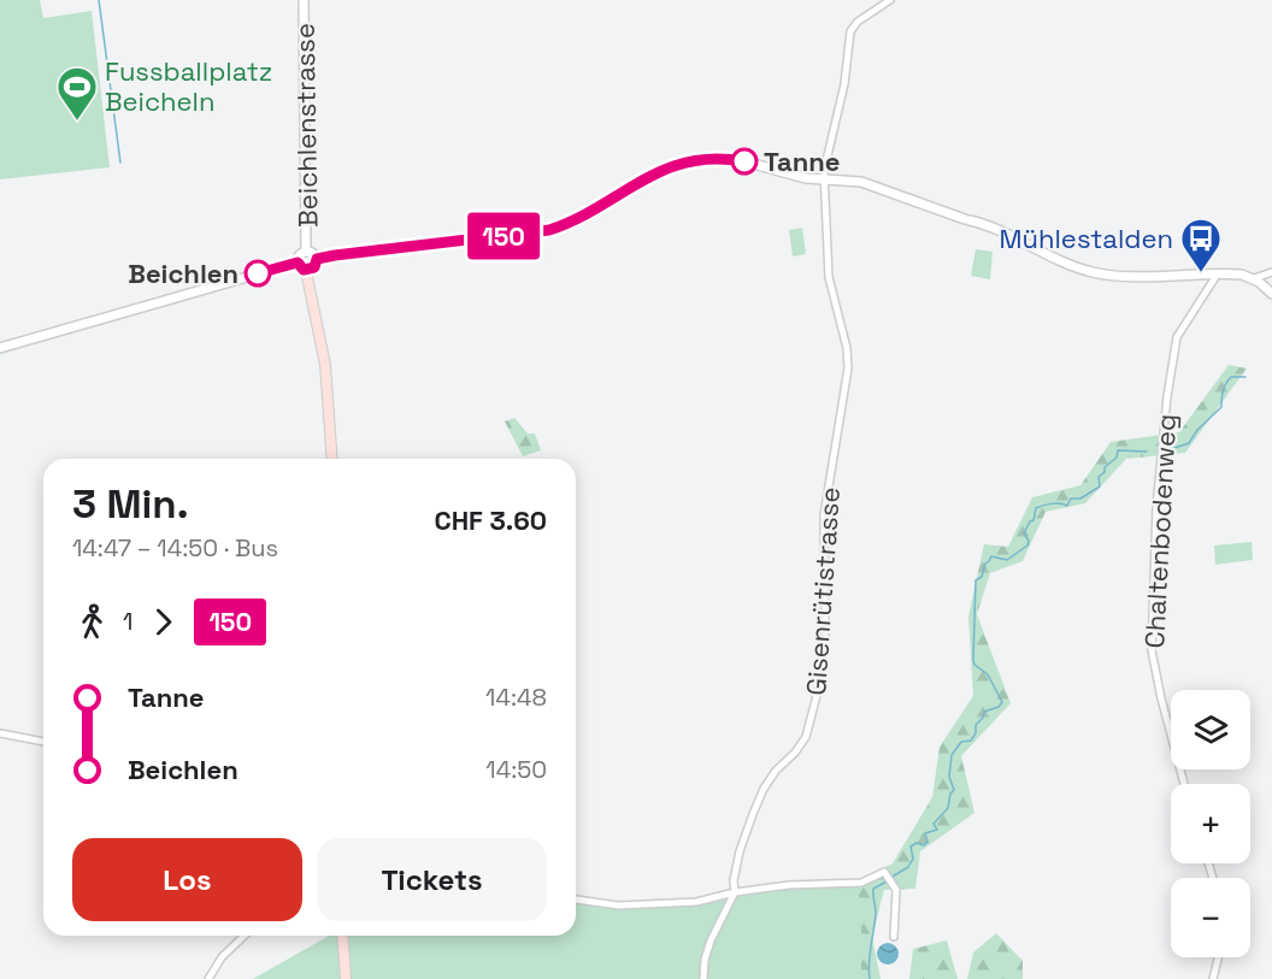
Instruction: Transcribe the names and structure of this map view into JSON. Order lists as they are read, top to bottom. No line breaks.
{"streets":{"street":["Beichlenstrasse","Chaltenbodenweg","Gisenrütistrasse"]},"places":{"sports":["Fussballplatz Beicheln"],"other":["Tanne","Beichlen"],"bus stop":["Mühlestalden"]},"lines":["bus line 150"],"page":{"on_map":"150","heading":["3 Min.","14:47 – 14:50 · Bus","CHF 3.60"],"legs":["1","150"],"list":[{"name":"Tanne","value":"14:48"},{"name":"Beichlen","value":"14:50"}],"map_buttons":["+","−"],"buttons":["Los","Tickets"]}}
